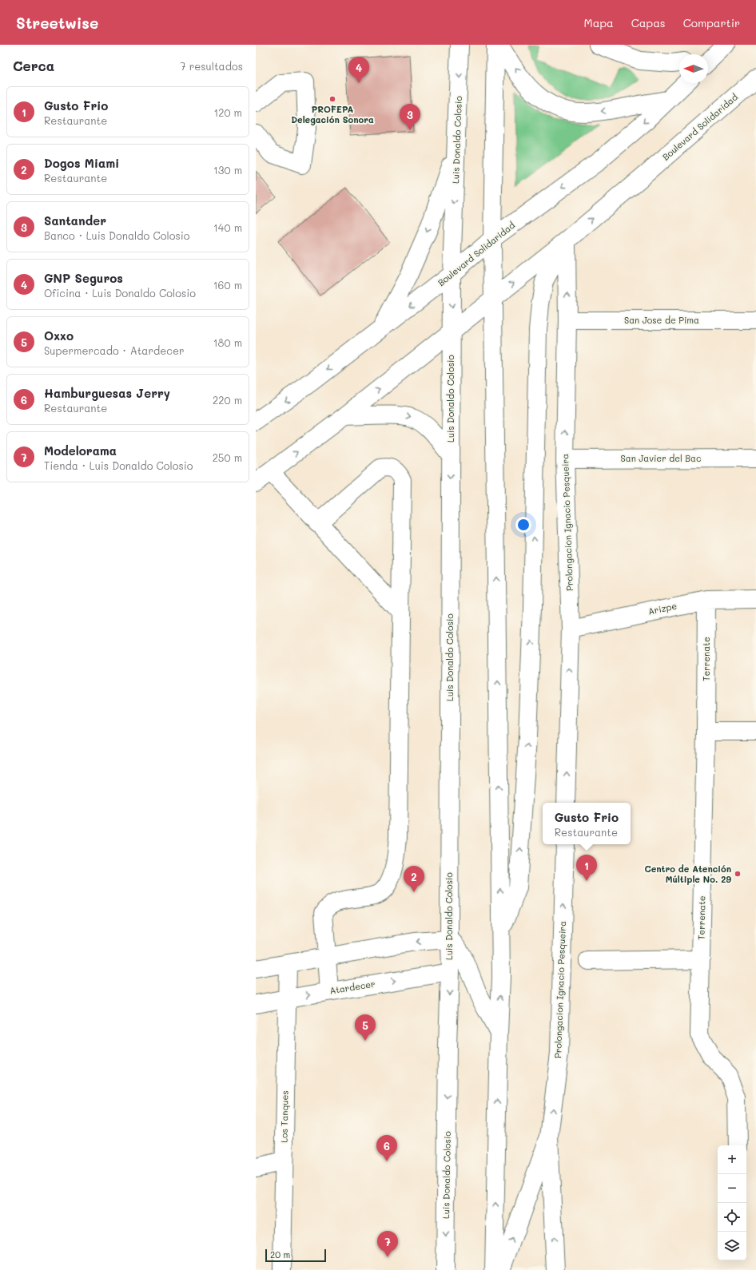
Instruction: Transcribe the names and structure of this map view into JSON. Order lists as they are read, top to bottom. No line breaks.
{"streets":{"main road":["Boulevard Solidaridad","Luis Donaldo Colosio","San Jose de Pima","San Javier del Bac","Prolongacion Ignacio Pesqueira","Arizpe","Terrenate","Atardecer","Los Tanques"]},"crossings":[["Boulevard Solidaridad","Luis Donaldo Colosio"],["Boulevard Solidaridad","Prolongacion Ignacio Pesqueira"],["Luis Donaldo Colosio","Atardecer"],["San Jose de Pima","Prolongacion Ignacio Pesqueira"],["San Javier del Bac","Prolongacion Ignacio Pesqueira"],["Prolongacion Ignacio Pesqueira","Arizpe"],["Arizpe","Terrenate"],["Atardecer","Los Tanques"]],"places":["PROFEPA Delegación Sonora","Centro de Atención Múltiple No. 29"],"scale_bar":"20 m","north":"left","page":{"header":"Streetwise","nav":["Mapa","Capas","Compartir"],"heading":["Cerca","7 resultados"],"pins":["4","3","1","2","5","6","7"],"list":[{"mark":"1","name":"Gusto Frio","note":"Restaurante","value":"120 m"},{"mark":"2","name":"Dogos Miami","note":"Restaurante","value":"130 m"},{"mark":"3","name":"Santander","note":"Banco · Luis Donaldo Colosio","value":"140 m"},{"mark":"4","name":"GNP Seguros","note":"Oficina · Luis Donaldo Colosio","value":"160 m"},{"mark":"5","name":"Oxxo","note":"Supermercado · Atardecer","value":"180 m"},{"mark":"6","name":"Hamburguesas Jerry","note":"Restaurante","value":"220 m"},{"mark":"7","name":"Modelorama","note":"Tienda · Luis Donaldo Colosio","value":"250 m"}],"popup":["Gusto Frio","Restaurante"],"map_buttons":["+","−"],"scale":"20 m"}}
